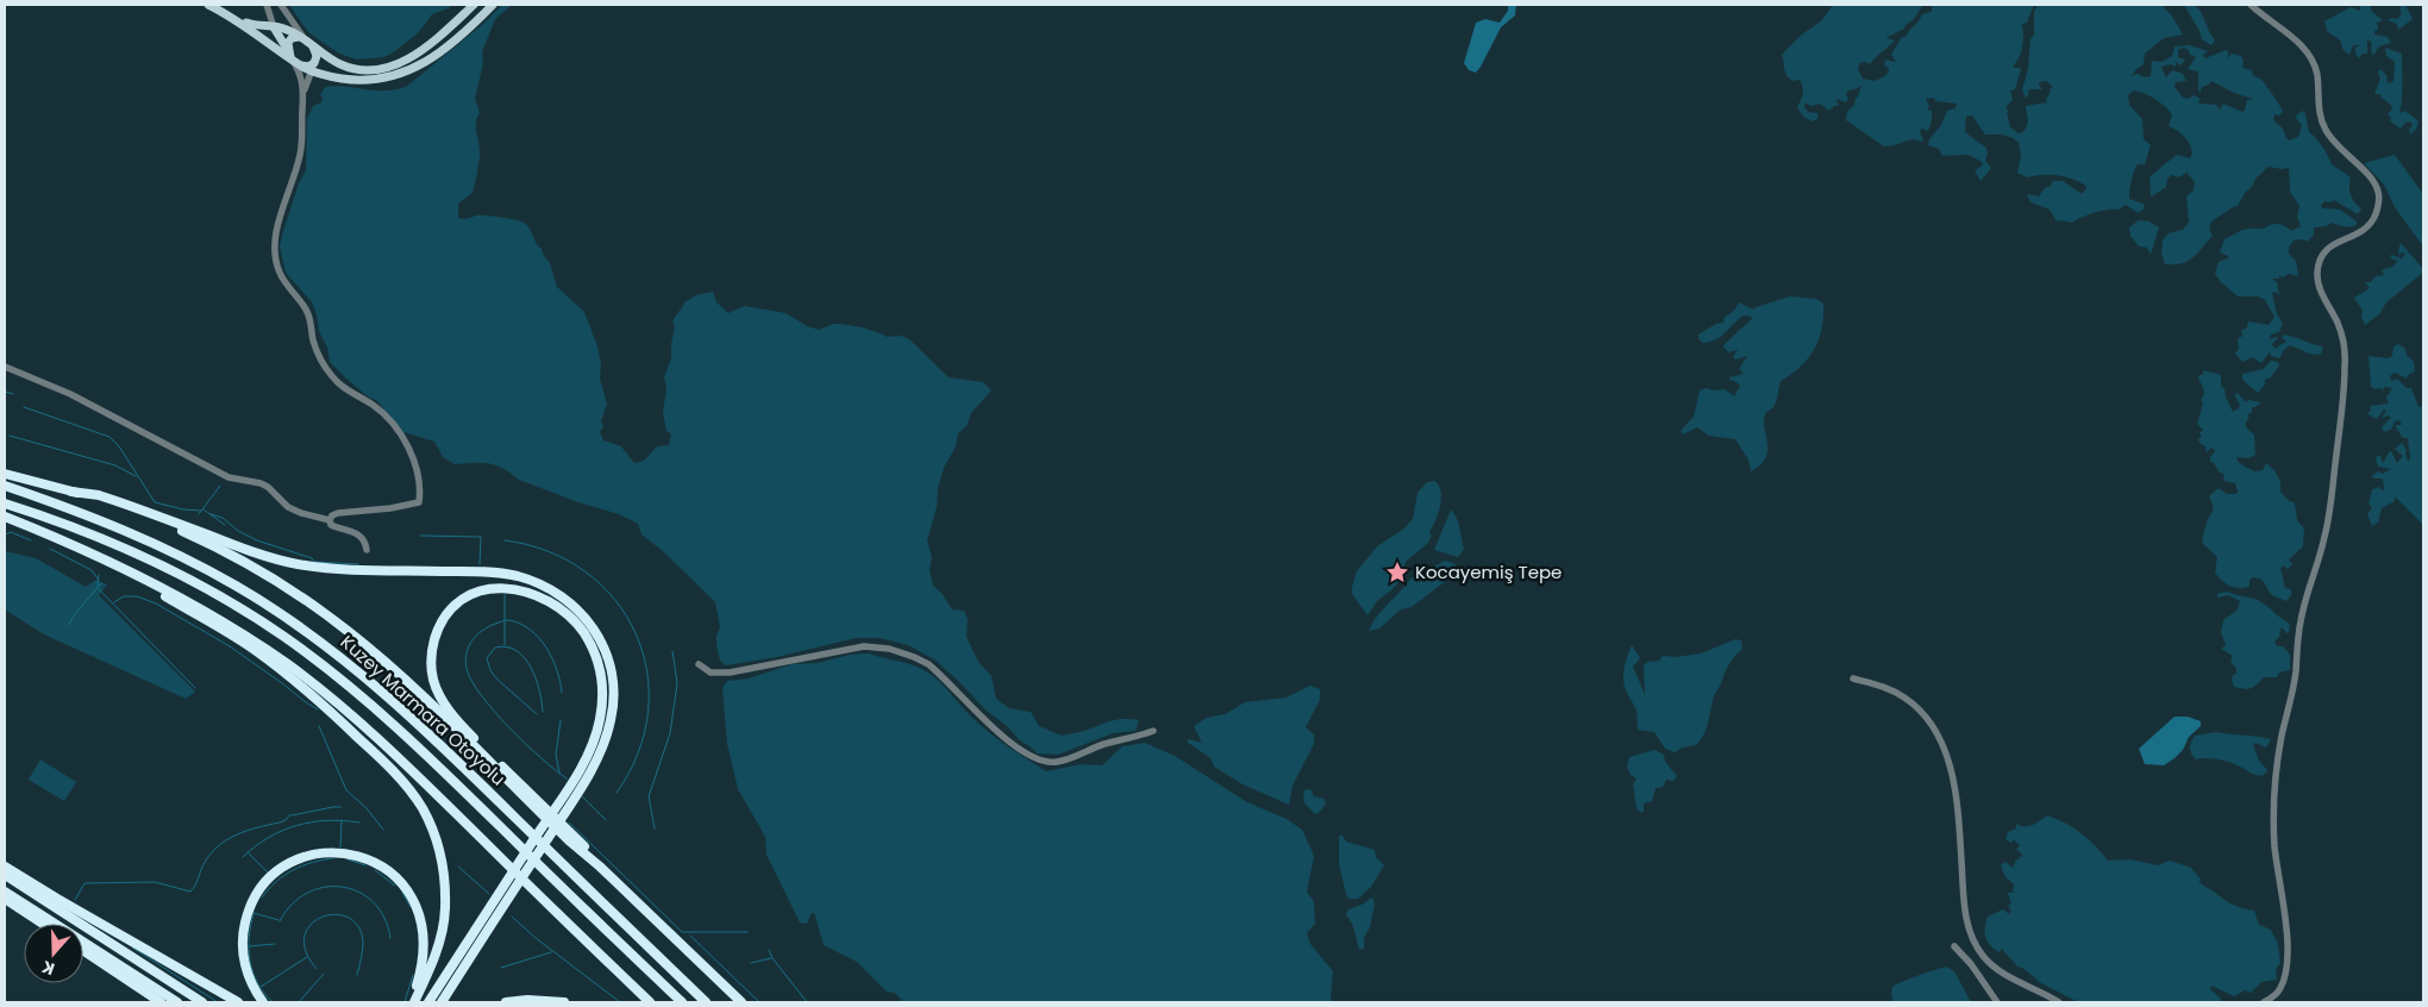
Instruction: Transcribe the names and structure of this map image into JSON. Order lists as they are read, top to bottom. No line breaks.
{"streets":{"highway":["Kuzey Marmara Otoyolu"]},"places":{"place":["Kocayemiş Tepe"]},"north":"bottom"}
